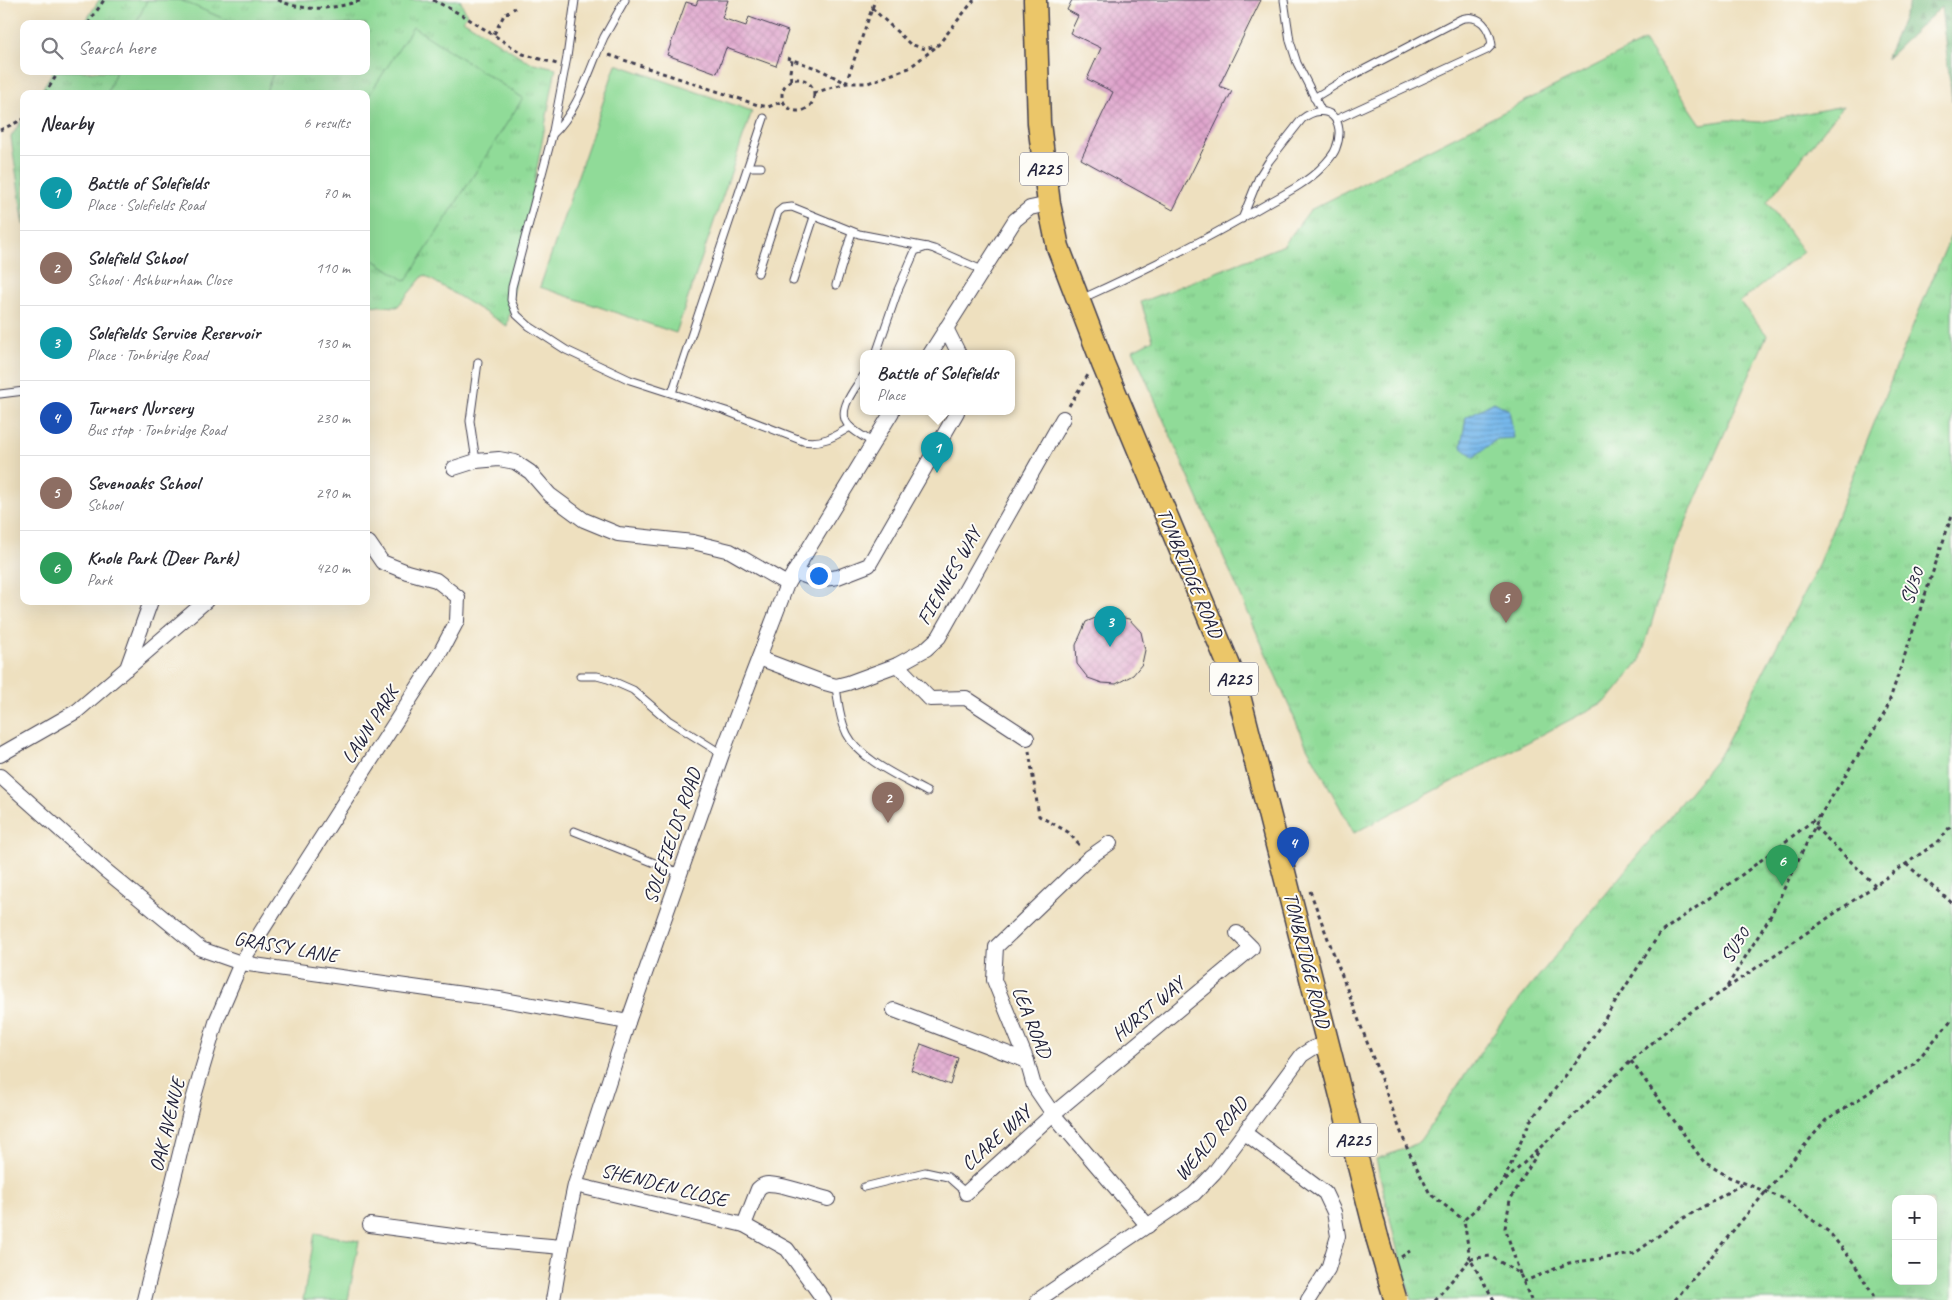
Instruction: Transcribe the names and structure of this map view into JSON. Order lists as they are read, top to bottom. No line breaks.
{"streets":{"main road":["A225","TONBRIDGE ROAD"],"street":["FIENNES WAY","LAWN PARK","SOLEFIELDS ROAD","GRASSY LANE","HURST WAY","LEA ROAD","OAK AVENUE","CLARE WAY","WEALD ROAD","SHENDEN CLOSE"],"path":["SU30"]},"crossings":[["TONBRIDGE ROAD","WEALD ROAD"],["LAWN PARK","GRASSY LANE"],["LAWN PARK","OAK AVENUE"],["SOLEFIELDS ROAD","GRASSY LANE"],["SOLEFIELDS ROAD","SHENDEN CLOSE"],["GRASSY LANE","OAK AVENUE"],["HURST WAY","LEA ROAD"],["HURST WAY","CLARE WAY"],["LEA ROAD","CLARE WAY"],["LEA ROAD","WEALD ROAD"]],"page":{"search":"Search here","heading":["Nearby","6 results"],"list":[{"mark":"1","name":"Battle of Solefields","note":"Place · Solefields Road","value":"70 m"},{"mark":"2","name":"Solefield School","note":"School · Ashburnham Close","value":"110 m"},{"mark":"3","name":"Solefields Service Reservoir","note":"Place · Tonbridge Road","value":"130 m"},{"mark":"4","name":"Turners Nursery","note":"Bus stop · Tonbridge Road","value":"230 m"},{"mark":"5","name":"Sevenoaks School","note":"School","value":"290 m"},{"mark":"6","name":"Knole Park (Deer Park)","note":"Park","value":"420 m"}],"popup":["Battle of Solefields","Place"],"pins":["1","5","3","2","4","6"],"map_buttons":["+","−"]}}
